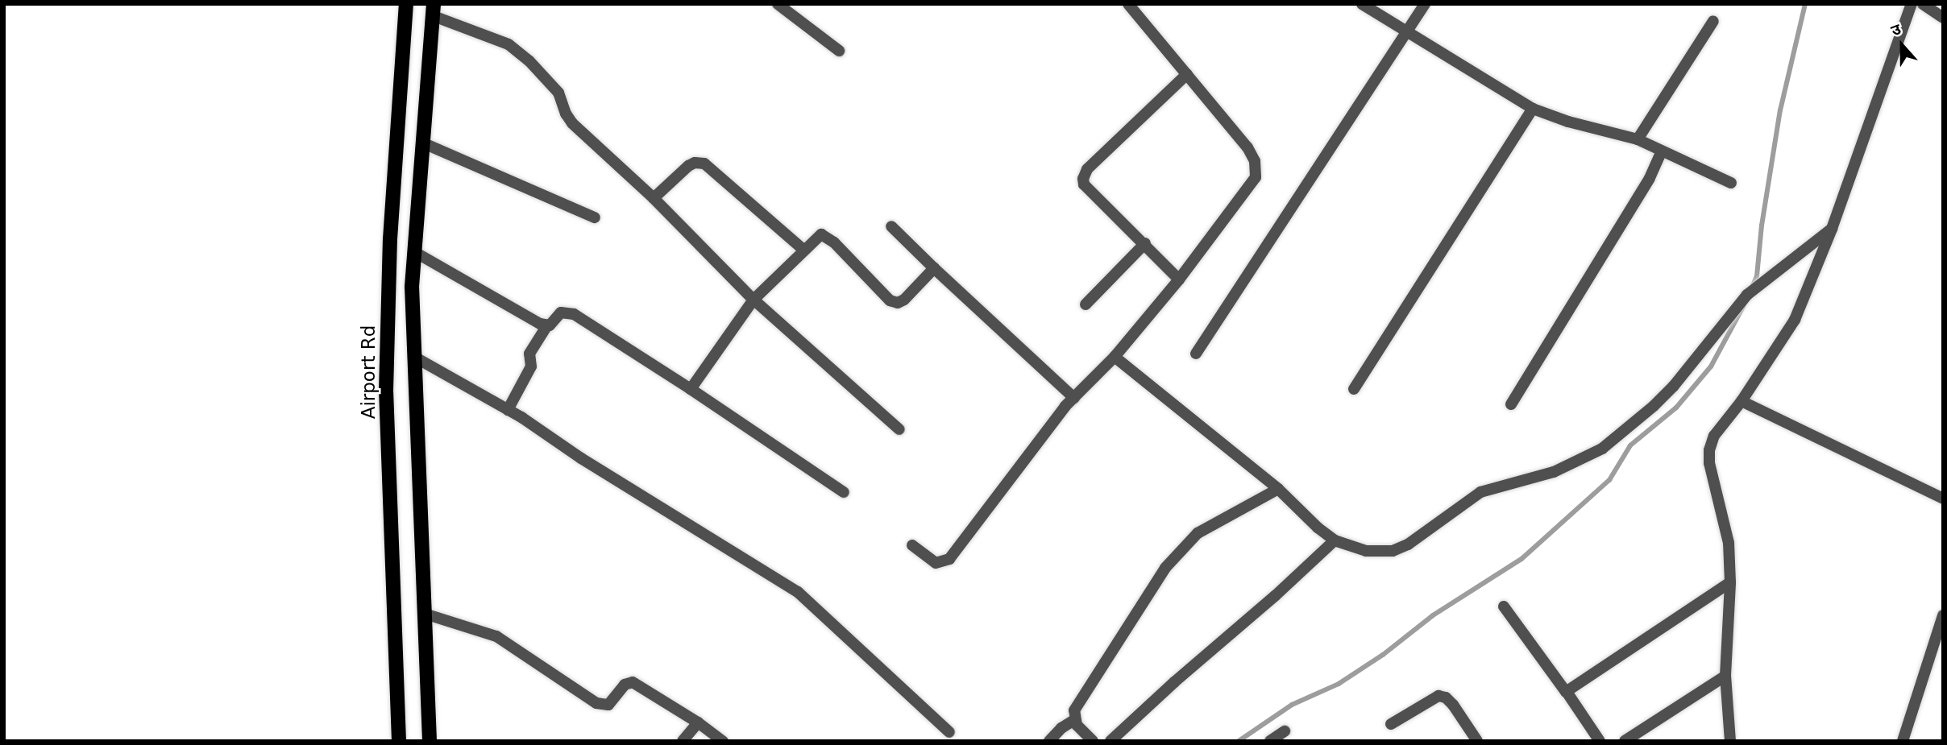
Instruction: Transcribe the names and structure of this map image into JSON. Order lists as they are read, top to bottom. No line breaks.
{"streets":{"main road":["Airport Rd"]},"north":"top"}
